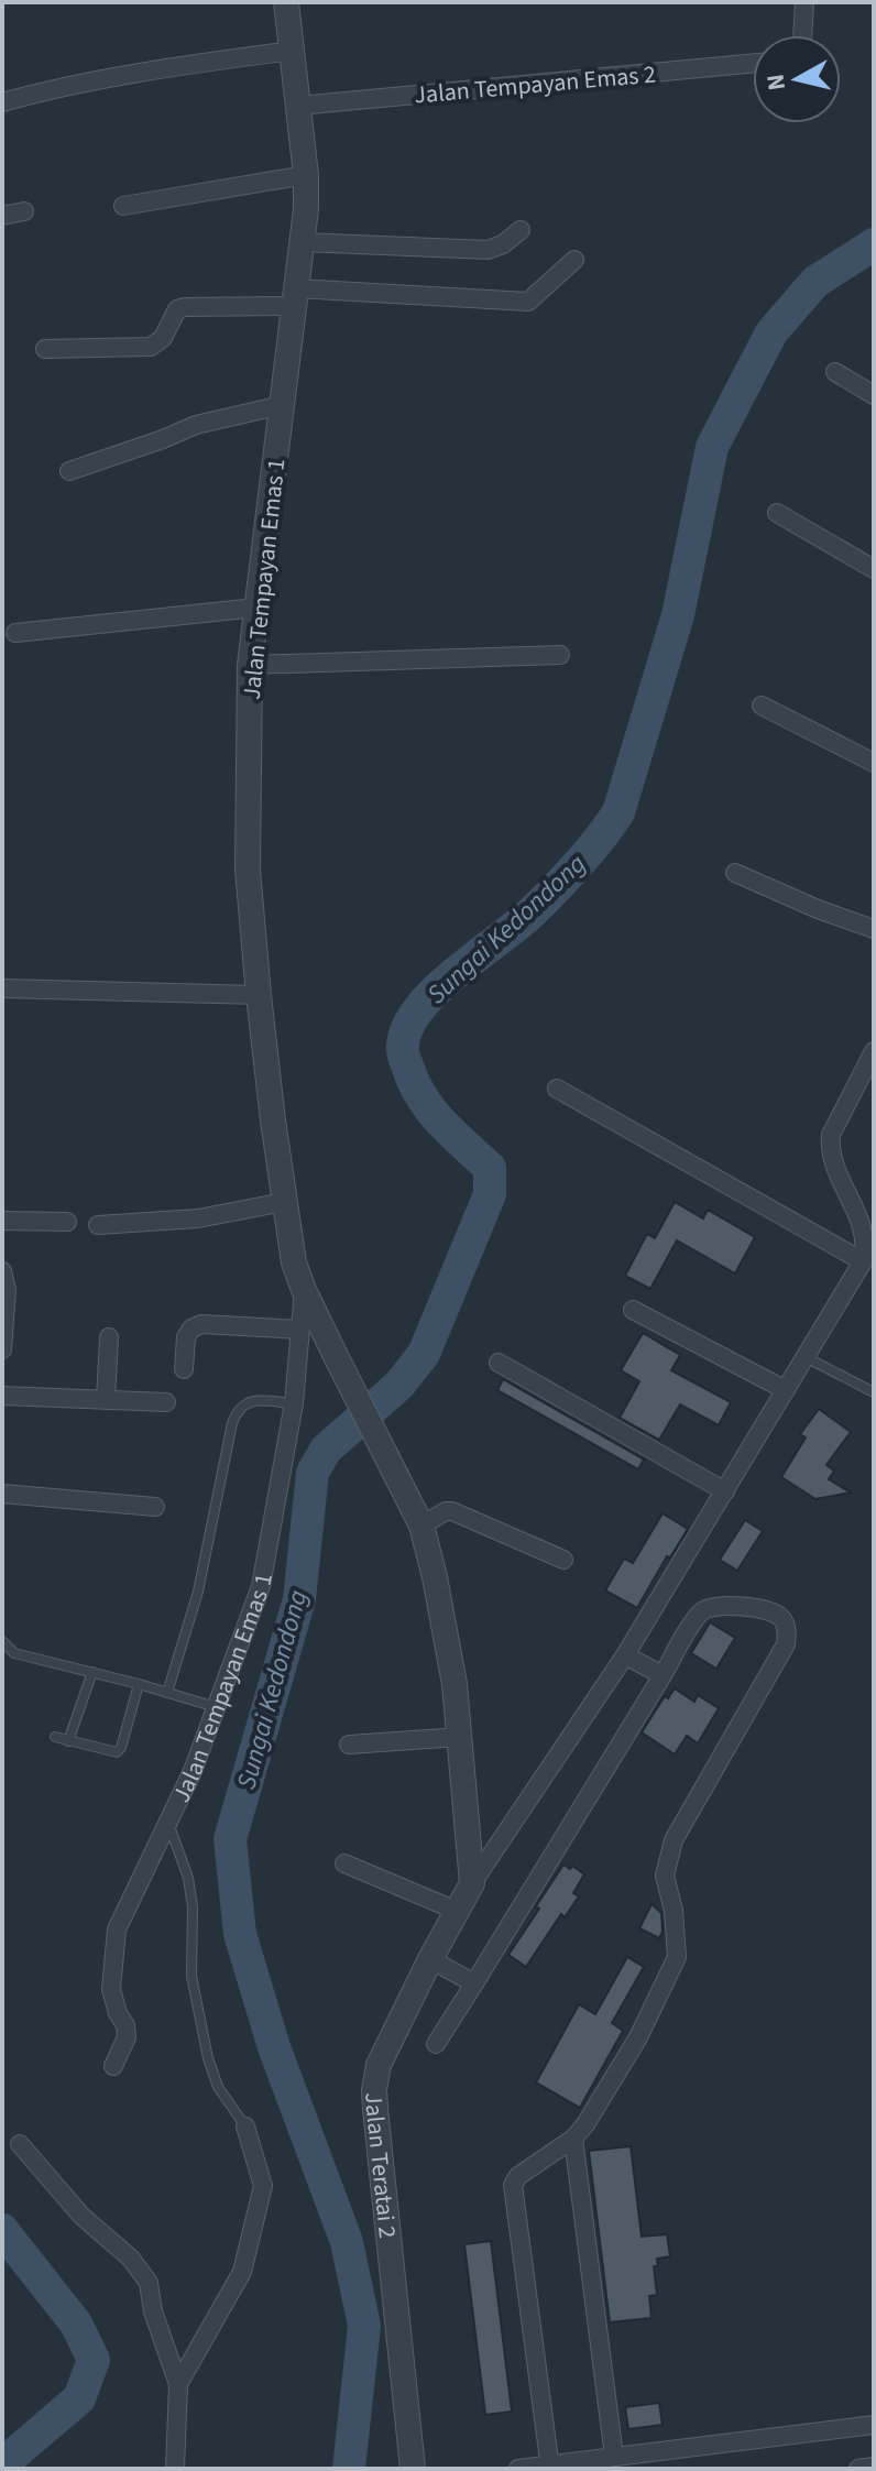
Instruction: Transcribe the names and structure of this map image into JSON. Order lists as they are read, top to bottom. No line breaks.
{"streets":{"street":["Jalan Tempayan Emas 2","Jalan Tempayan Emas 1","Jalan Teratai 2"]},"crossings":[["Jalan Tempayan Emas 2","Jalan Tempayan Emas 1"],["Jalan Tempayan Emas 1","Jalan Teratai 2"]],"water":["Sungai Kedondong"],"north":"left"}
